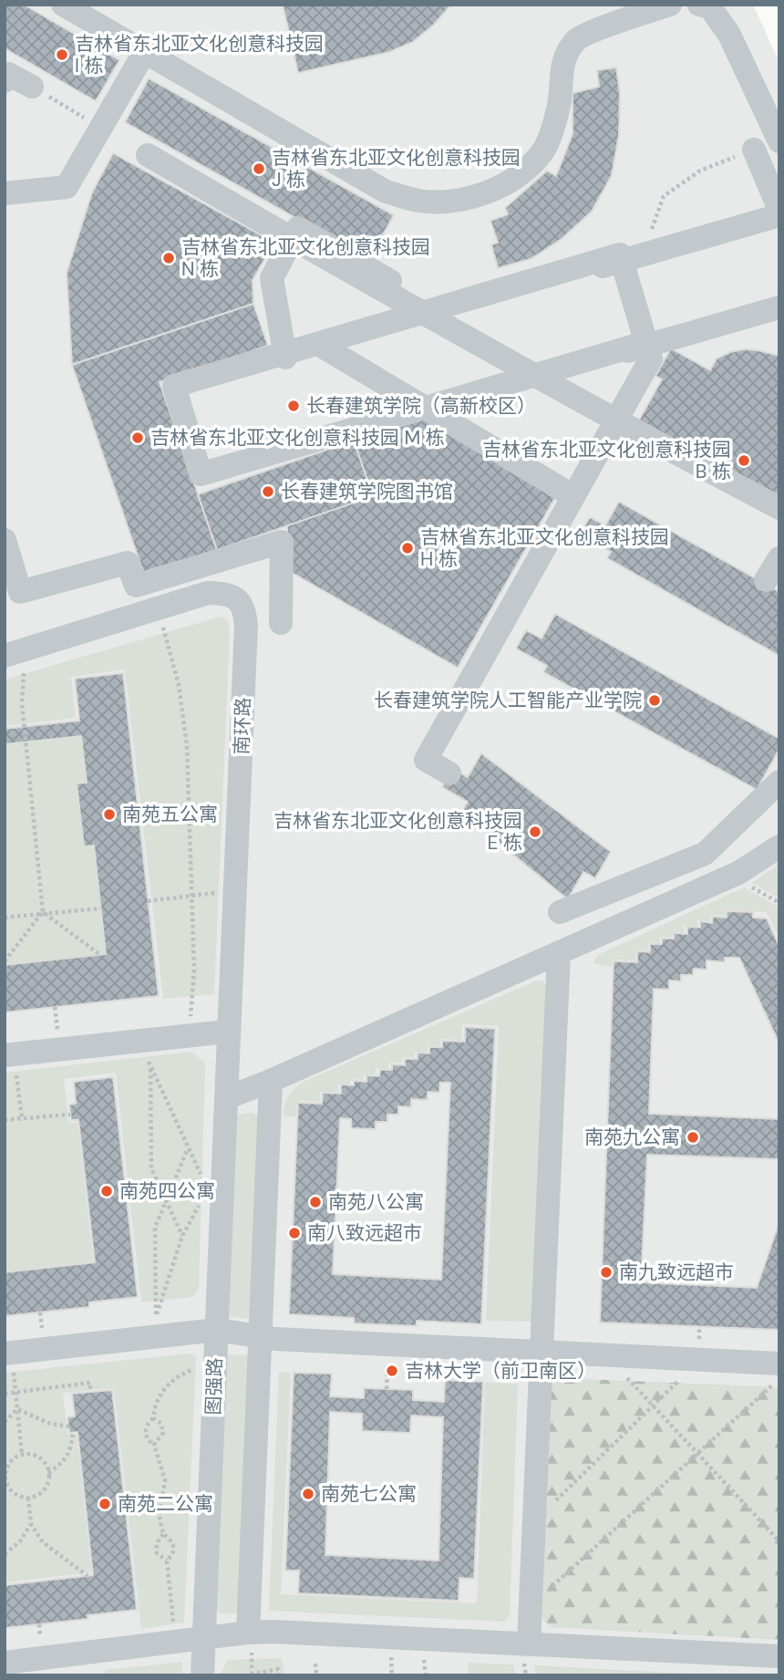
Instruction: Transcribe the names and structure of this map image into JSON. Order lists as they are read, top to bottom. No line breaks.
{"streets":{"lane":["南环路","图强路"]},"crossings":[["南环路","图强路"]],"places":["吉林省东北亚文化创意科技园 I 栋","吉林省东北亚文化创意科技园 J 栋","吉林省东北亚文化创意科技园 N 栋","长春建筑学院（高新校区）","吉林省东北亚文化创意科技园 M 栋","吉林省东北亚文化创意科技园 B 栋","长春建筑学院图书馆","吉林省东北亚文化创意科技园 H 栋","长春建筑学院人工智能产业学院","南苑五公寓","吉林省东北亚文化创意科技园 E 栋","南苑九公寓","南苑四公寓","南苑八公寓","南八致远超市","南九致远超市","吉林大学（前卫南区）","南苑七公寓","南苑二公寓"]}
